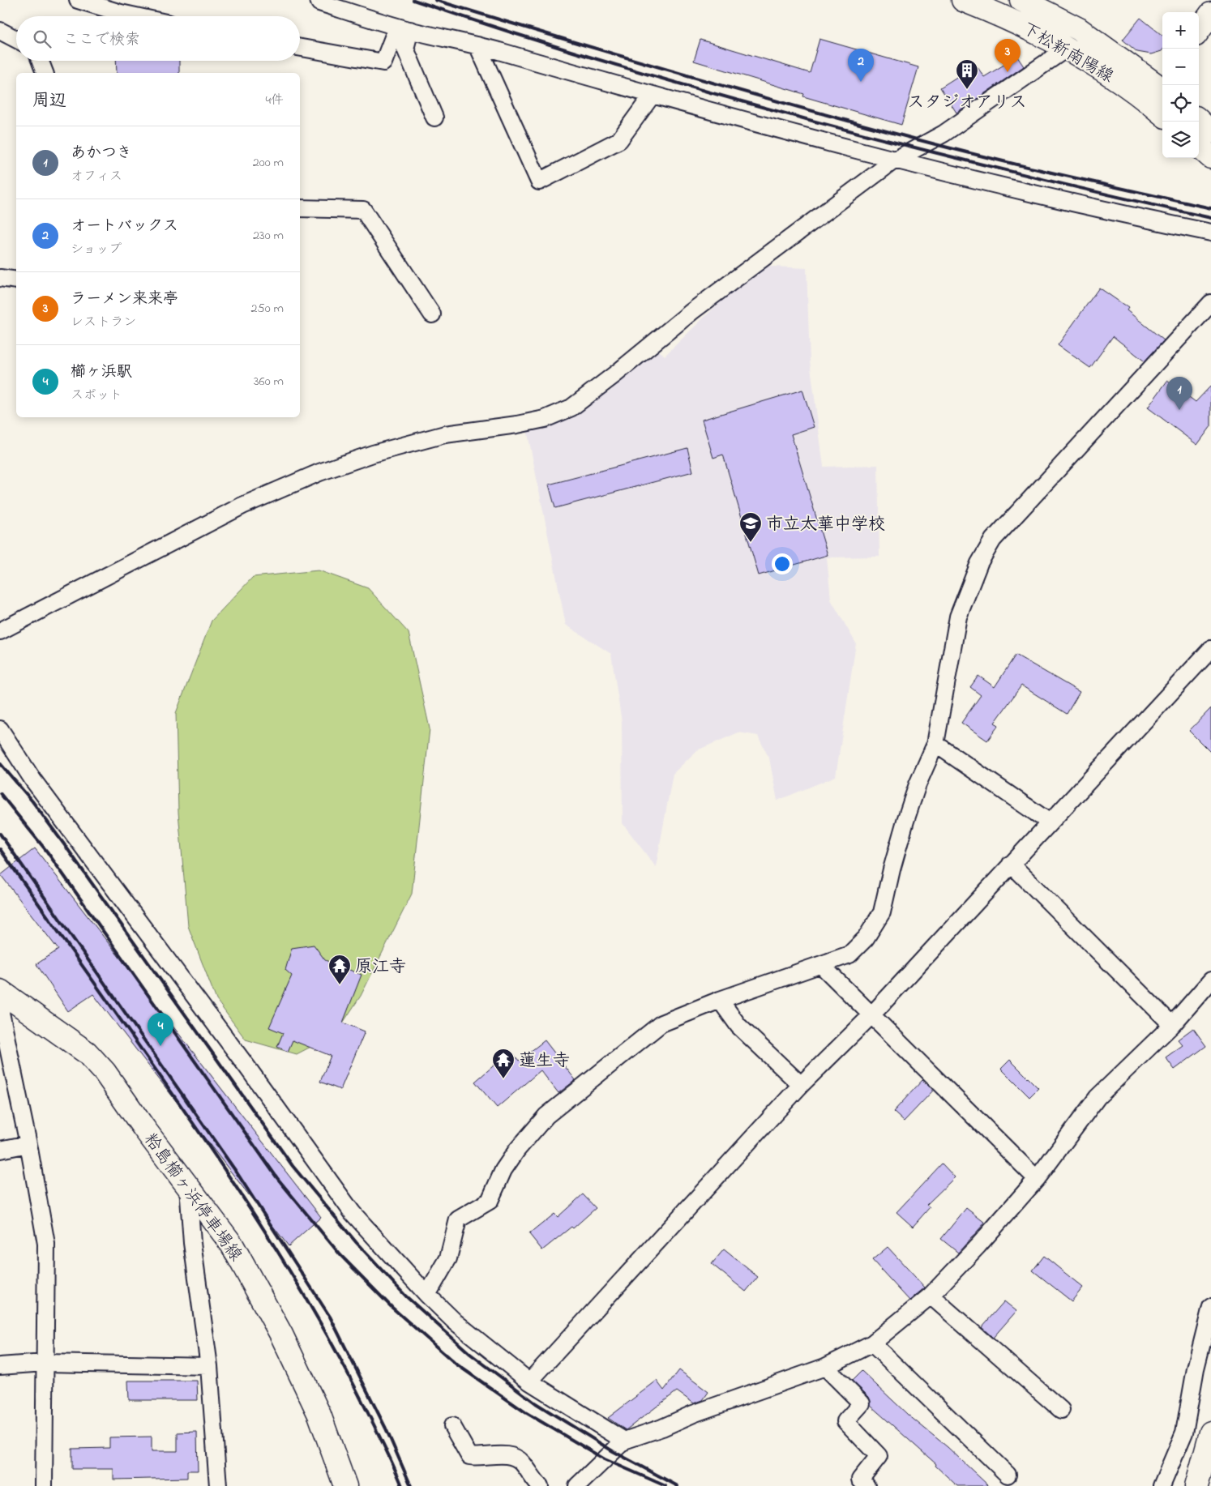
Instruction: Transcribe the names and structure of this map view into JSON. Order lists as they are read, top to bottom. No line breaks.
{"streets":{"main road":["下松新南陽線","粭島櫛ヶ浜停車場線"]},"places":{"building":["スタジオアリス"],"school or university":["市立太華中学校"],"temple":["原江寺","蓮生寺"]},"page":{"map_buttons":["+","−"],"search":"ここで検索","pins":["3","2","1","4"],"heading":["周辺","4件"],"list":[{"mark":"1","name":"あかつき","note":"オフィス","value":"200 m"},{"mark":"2","name":"オートバックス","note":"ショップ","value":"230 m"},{"mark":"3","name":"ラーメン来来亭","note":"レストラン","value":"250 m"},{"mark":"4","name":"櫛ヶ浜駅","note":"スポット","value":"360 m"}]}}
